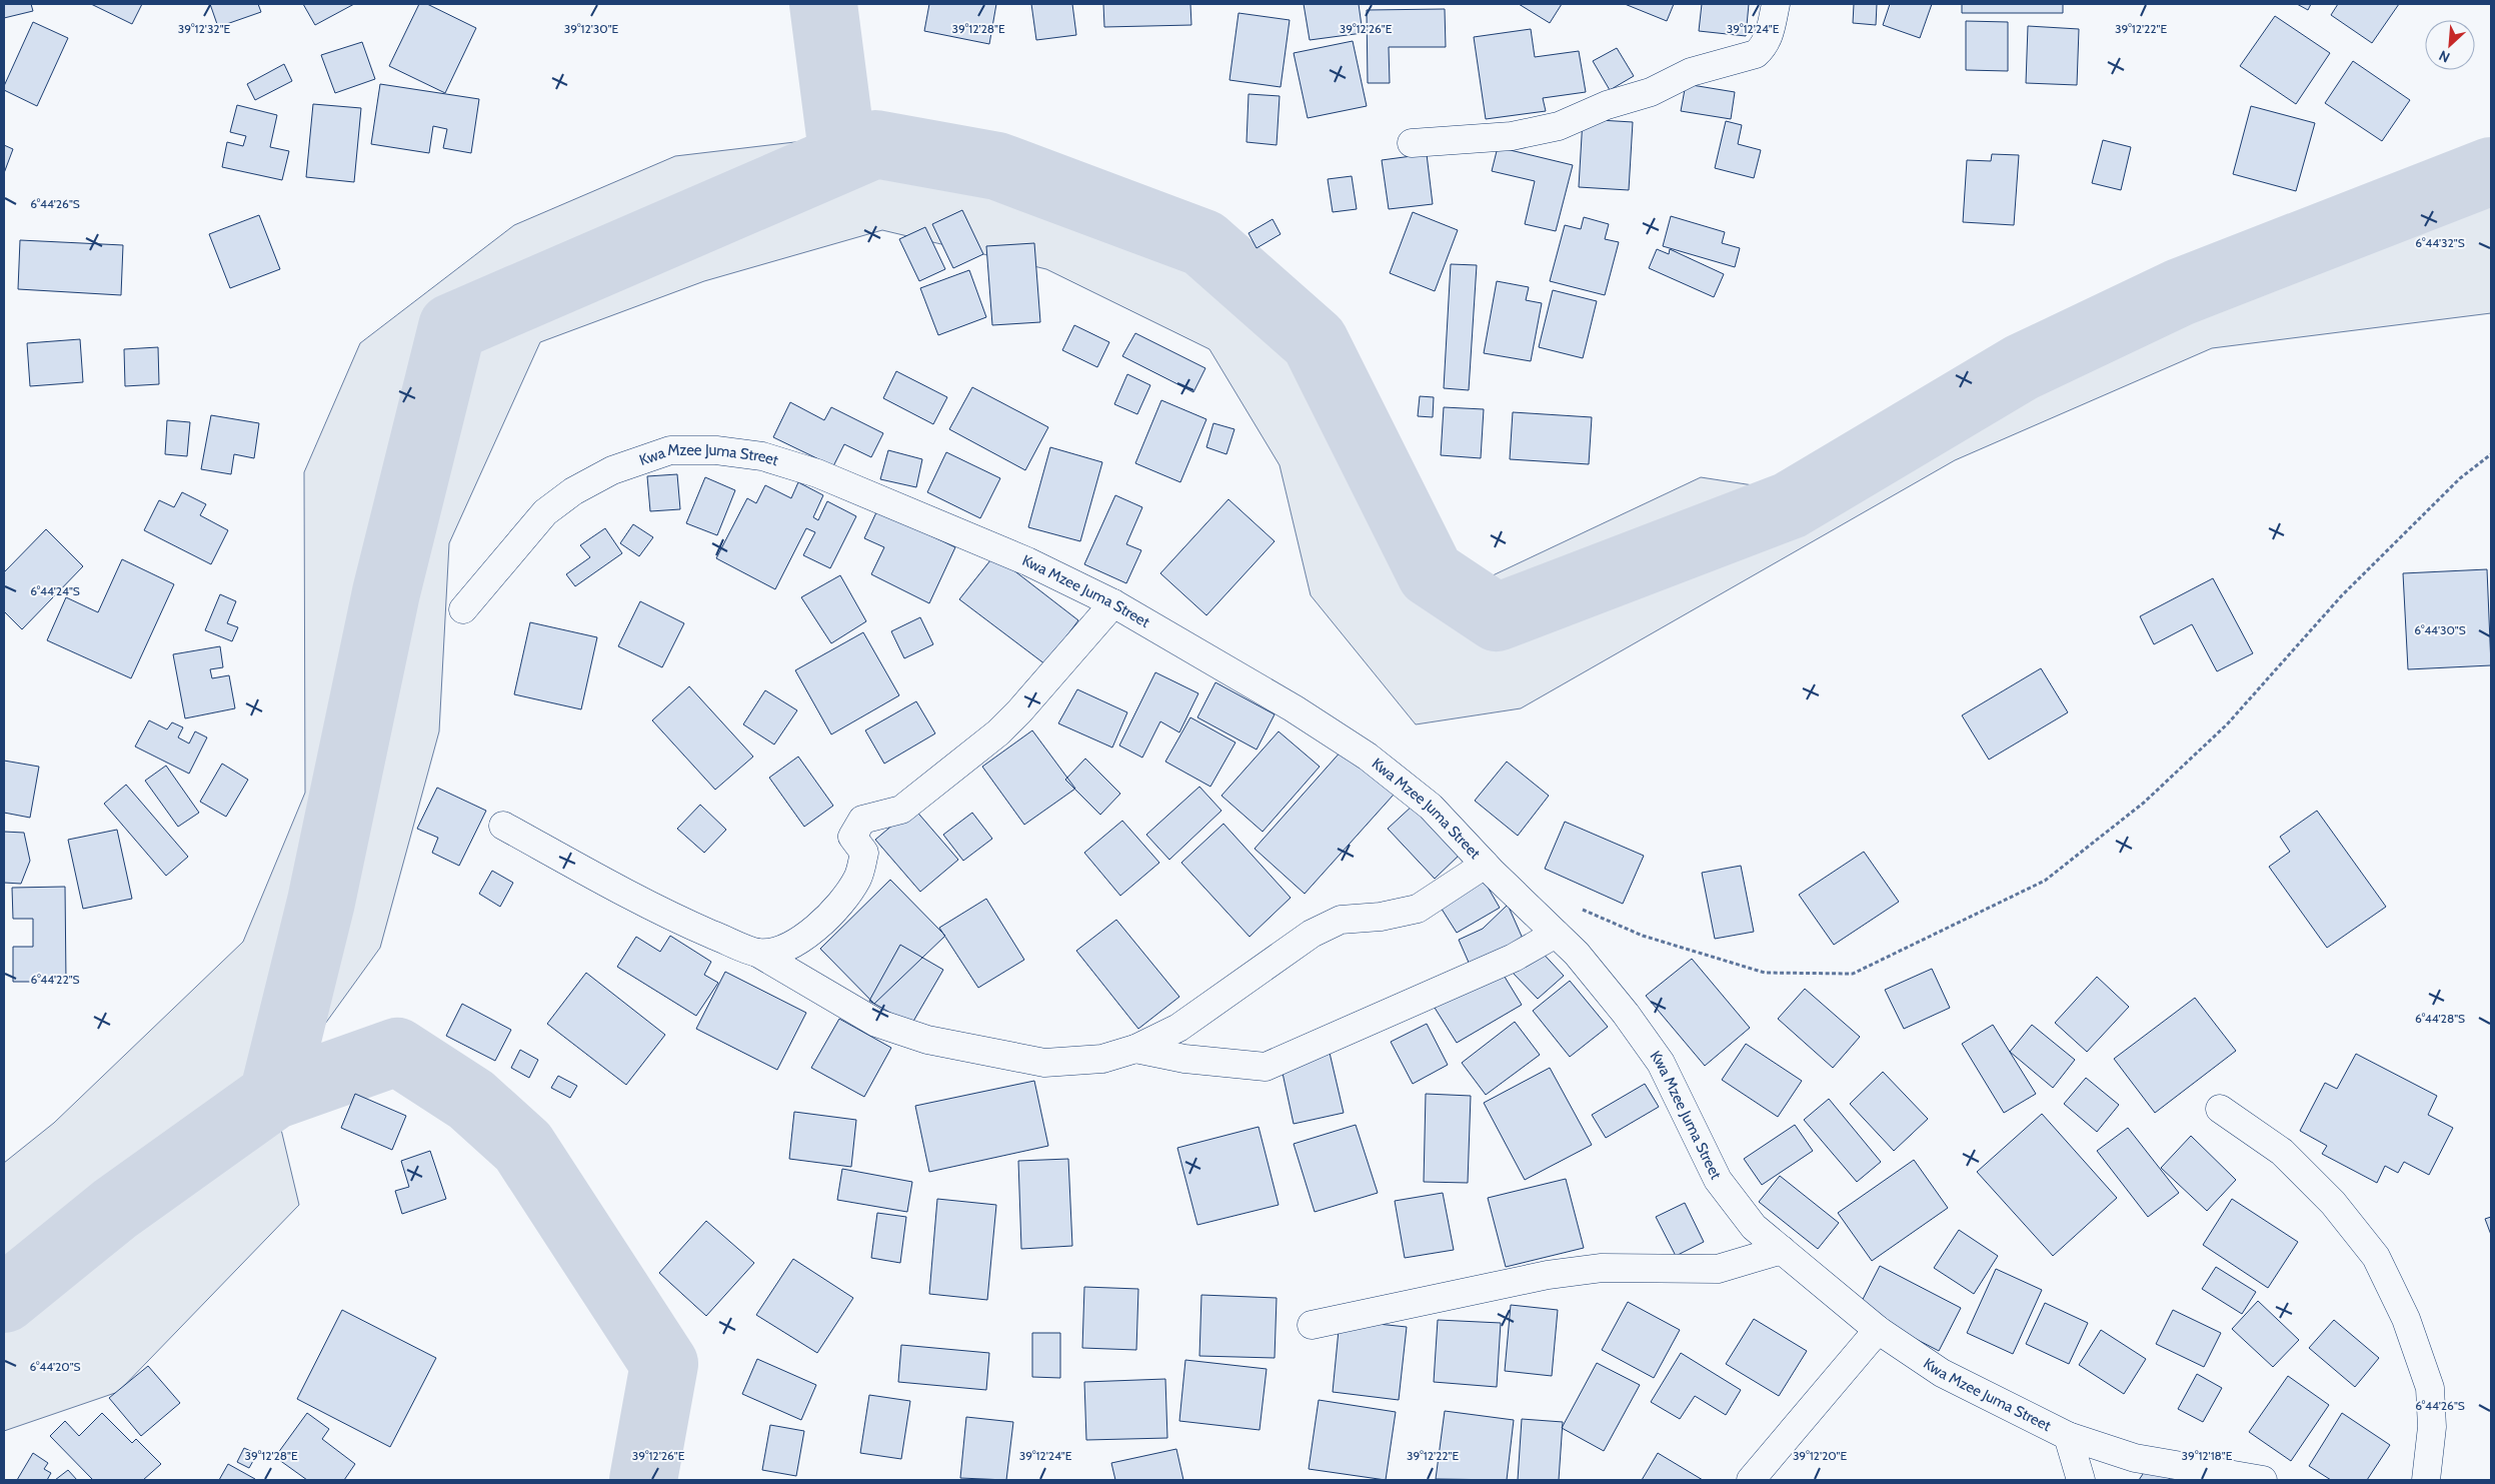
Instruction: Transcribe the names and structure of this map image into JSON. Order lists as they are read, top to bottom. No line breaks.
{"streets":{"street":["Kwa Mzee Juma Street"]},"north":"bottom left","coordinates":["39°12'30\"E","39°12'32\"E","39°12'28\"E","39°12'26\"E","39°12'24\"E","39°12'22\"E","6°44'26\"S","6°44'32\"S","6°44'24\"S","6°44'30\"S","6°44'22\"S","6°44'28\"S","6°44'20\"S","39°12'20\"E","39°12'18\"E"]}
